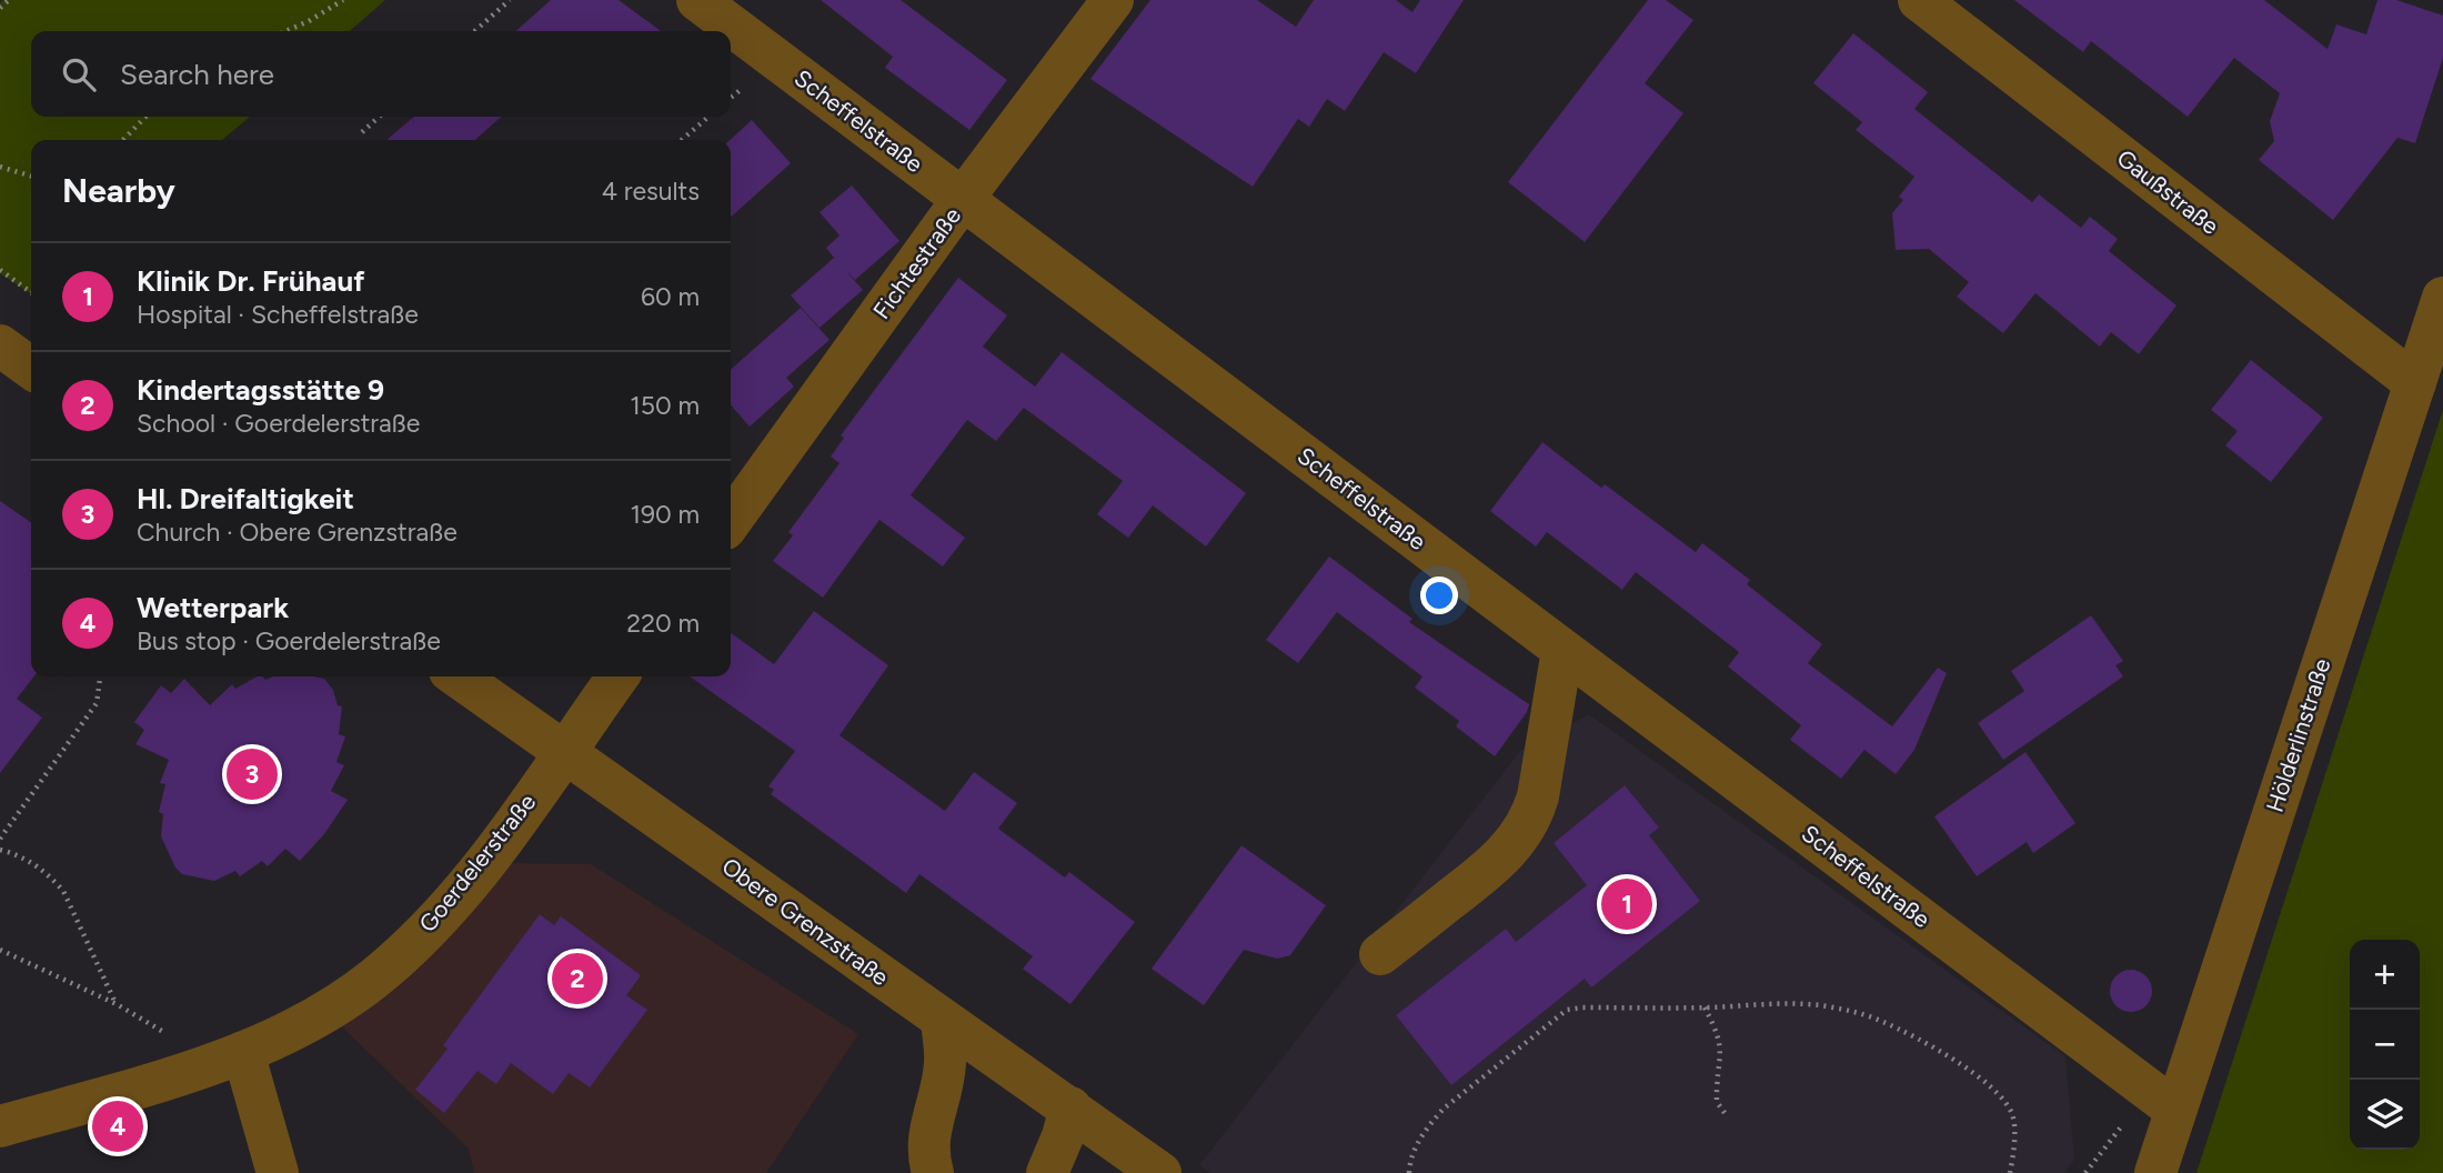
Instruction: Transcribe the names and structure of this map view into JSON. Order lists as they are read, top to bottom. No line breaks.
{"streets":{"street":["Scheffelstraße","Gaußstraße","Fichtestraße","Hölderlinstraße","Goerdelerstraße","Obere Grenzstraße"]},"crossings":[["Scheffelstraße","Fichtestraße"],["Scheffelstraße","Hölderlinstraße"],["Gaußstraße","Hölderlinstraße"],["Goerdelerstraße","Obere Grenzstraße"]],"page":{"search":"Search here","heading":["Nearby","4 results"],"list":[{"mark":"1","name":"Klinik Dr. Frühauf","note":"Hospital · Scheffelstraße","value":"60 m"},{"mark":"2","name":"Kindertagsstätte 9","note":"School · Goerdelerstraße","value":"150 m"},{"mark":"3","name":"Hl. Dreifaltigkeit","note":"Church · Obere Grenzstraße","value":"190 m"},{"mark":"4","name":"Wetterpark","note":"Bus stop · Goerdelerstraße","value":"220 m"}],"pins":["3","1","2","4"],"map_buttons":["+","−"]}}
